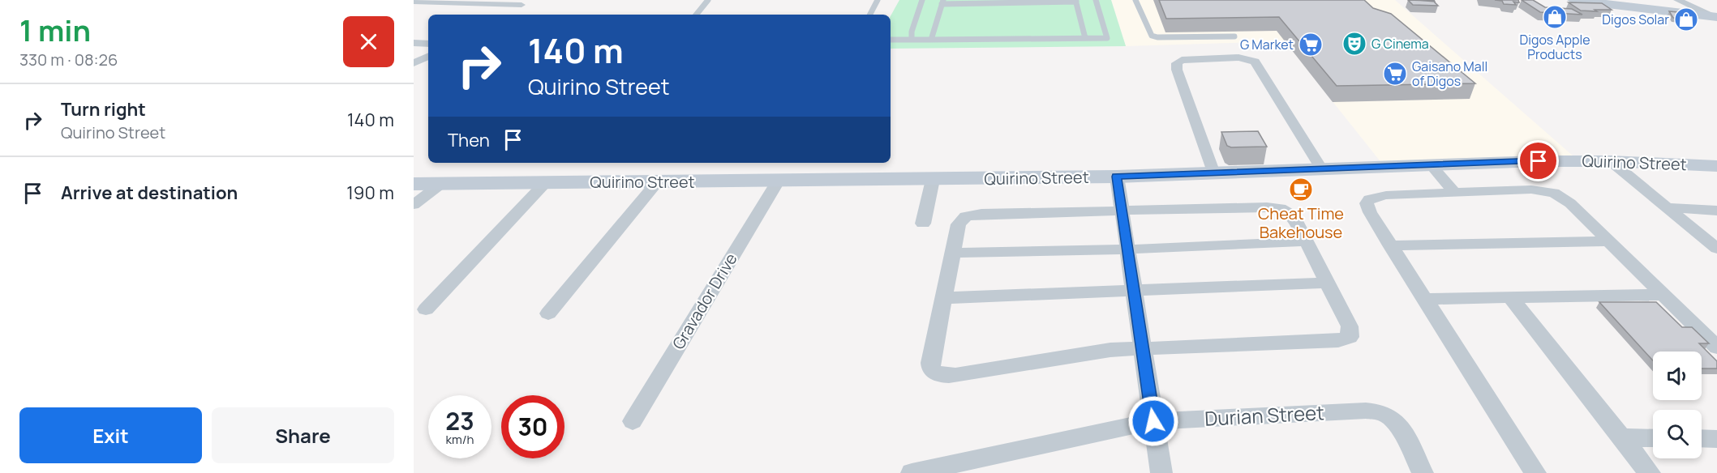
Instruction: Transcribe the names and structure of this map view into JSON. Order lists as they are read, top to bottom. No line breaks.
{"streets":{"street":["Quirino Street","Gravador Drive","Durian Street"]},"crossings":[["Quirino Street","Gravador Drive"]],"places":{"shop":["Digos Apple Products","Digos Solar"],"theatre":["G Cinema"],"supermarket":["G Market","Gaisano Mall of Digos"],"cafe":["Cheat Time Bakehouse"]},"page":{"heading":["1 min","330 m · 08:26"],"turn":["140 m","Quirino Street"],"list":[{"name":"Turn right","note":"Quirino Street","value":"140 m"},{"name":"Arrive at destination","value":"190 m"}],"then":"Then","speed":"23 km/h","limit":"30","buttons":["Exit","Share"]}}
